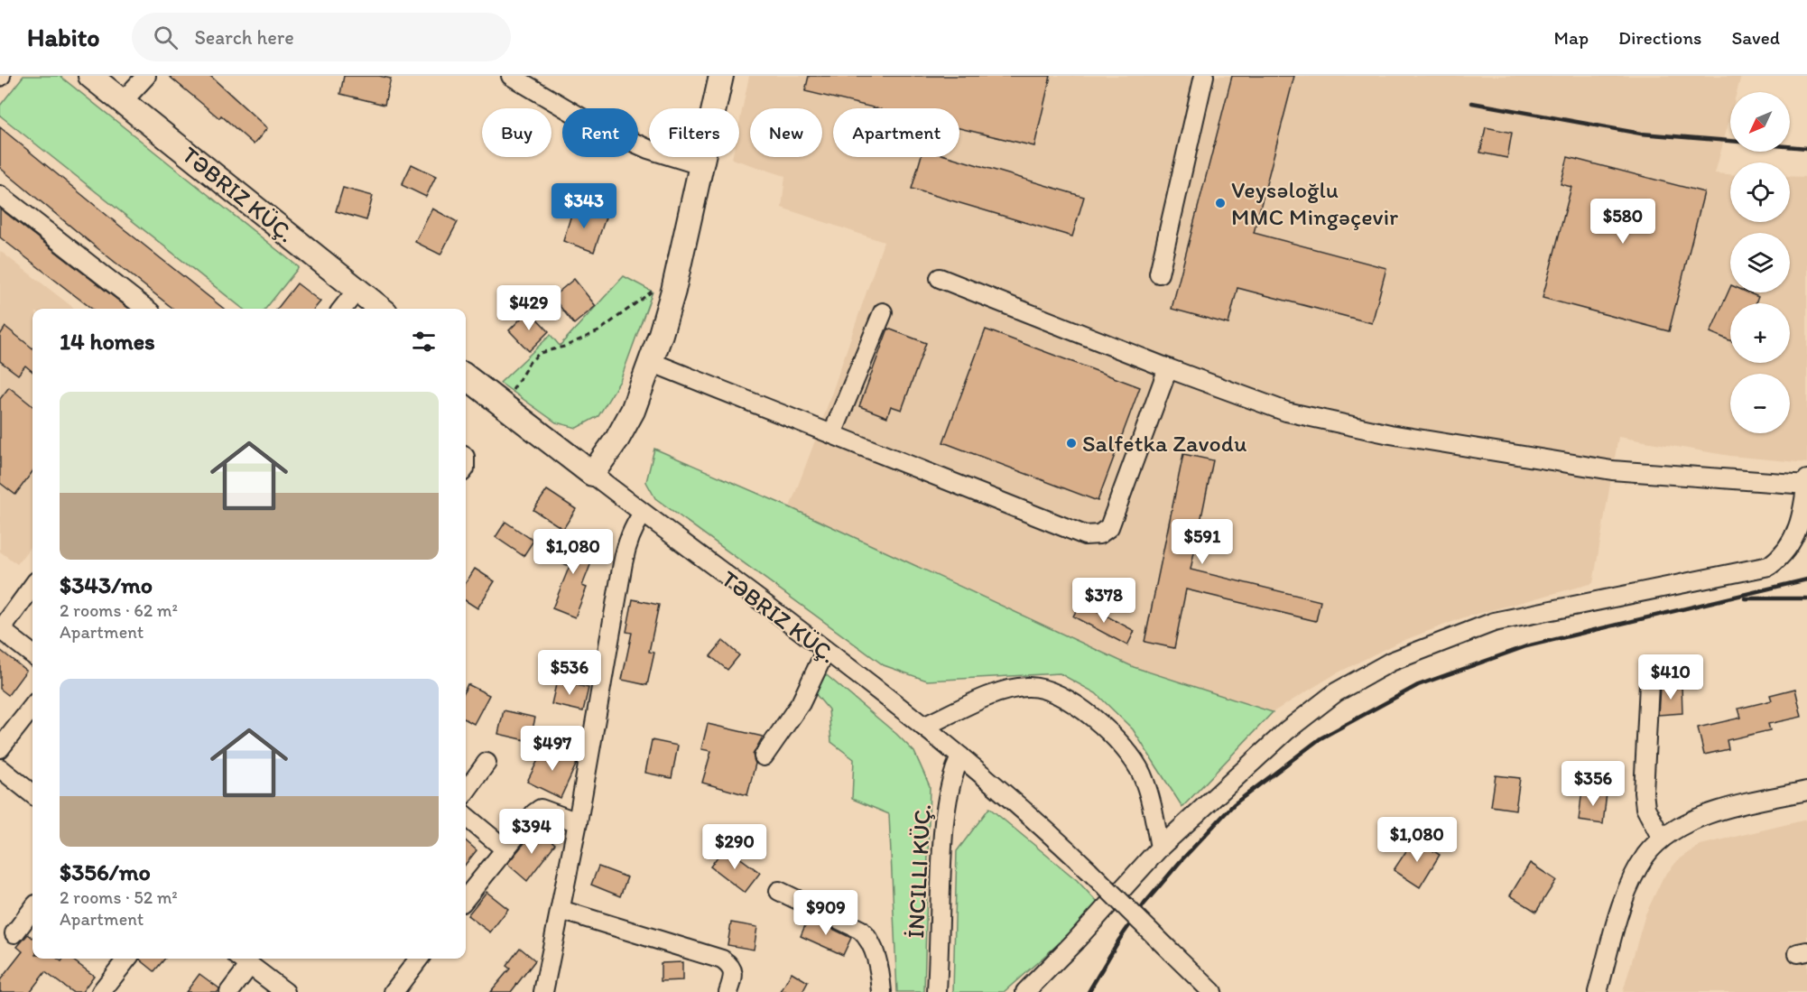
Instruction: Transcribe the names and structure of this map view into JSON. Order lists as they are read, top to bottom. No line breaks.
{"streets":{"main road":["TƏBRIZ KÜÇ."],"street":["İNCILLI KÜÇ."]},"crossings":[["TƏBRIZ KÜÇ.","İNCILLI KÜÇ."]],"places":["Veysəloğlu MMC Mingəçevir","Salfetka Zavodu"],"north":"bottom left","page":{"header":"Habito","search":"Search here","nav":["Map","Directions","Saved"],"map_buttons":["+","−"],"chip":["Buy","Rent","Filters","New","Apartment"],"price":["$343","$580","$429","$591","$1,080","$378","$536","$410","$497","$356","$394","$1,080","$290","$909"],"heading":"14 homes","list":[{"name":"$343/mo","note":"2 rooms · 62 m² · Apartment"},{"name":"$356/mo","note":"2 rooms · 52 m² · Apartment"}]}}
